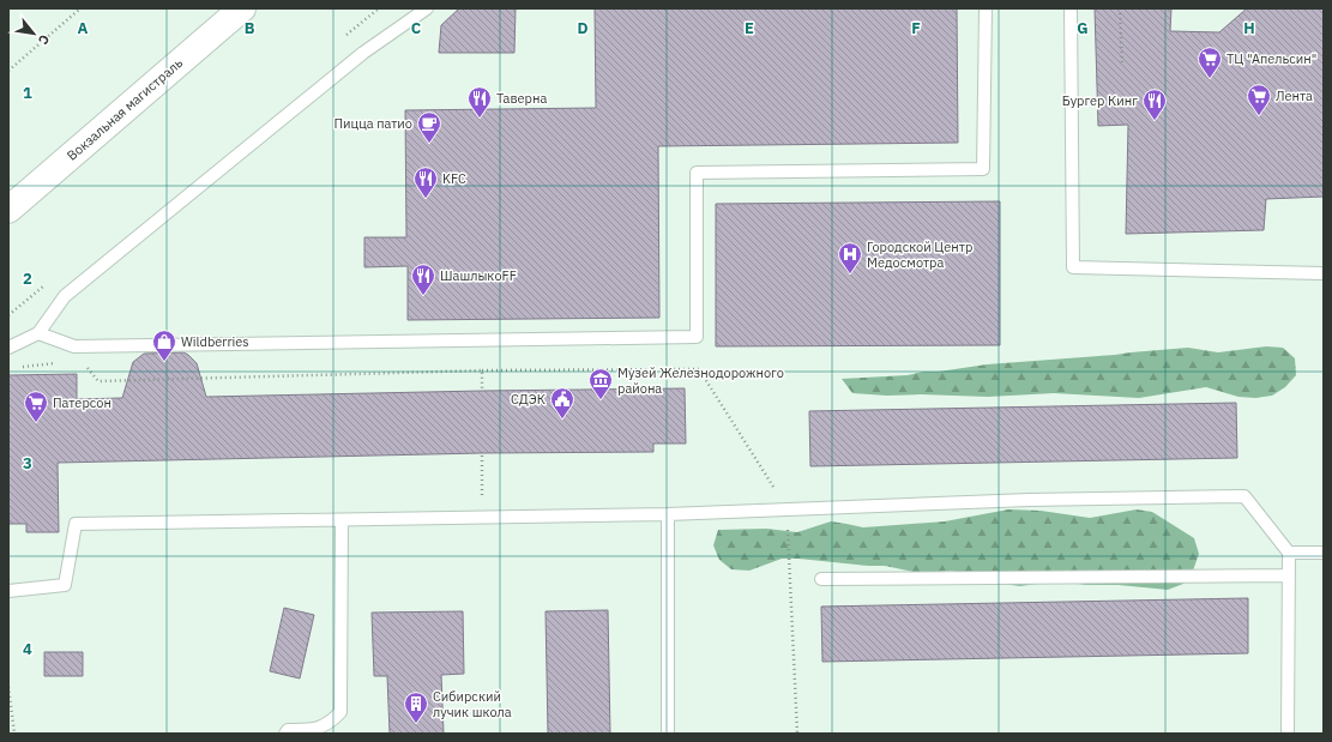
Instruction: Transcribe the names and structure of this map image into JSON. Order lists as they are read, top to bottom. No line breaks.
{"streets":{"main road":["Вокзальная магистраль"]},"places":{"supermarket":["ТЦ \"Апельсин\"","Лента","Патерсон"],"restaurant":["Таверна","Бургер Кинг","KFC","ШашлыкoFF"],"cafe":["Пицца патио"],"hospital":["Городской Центр Медосмотра"],"shop":["Wildberries"],"museum":["Музей Железнодорожного района"],"public building":["СДЭК"],"building":["Сибирский лучик школа"]},"north":"bottom right","grid":{"columns":["A","B","C","D","E","F","G","H"],"rows":["1","2","3","4"]}}
